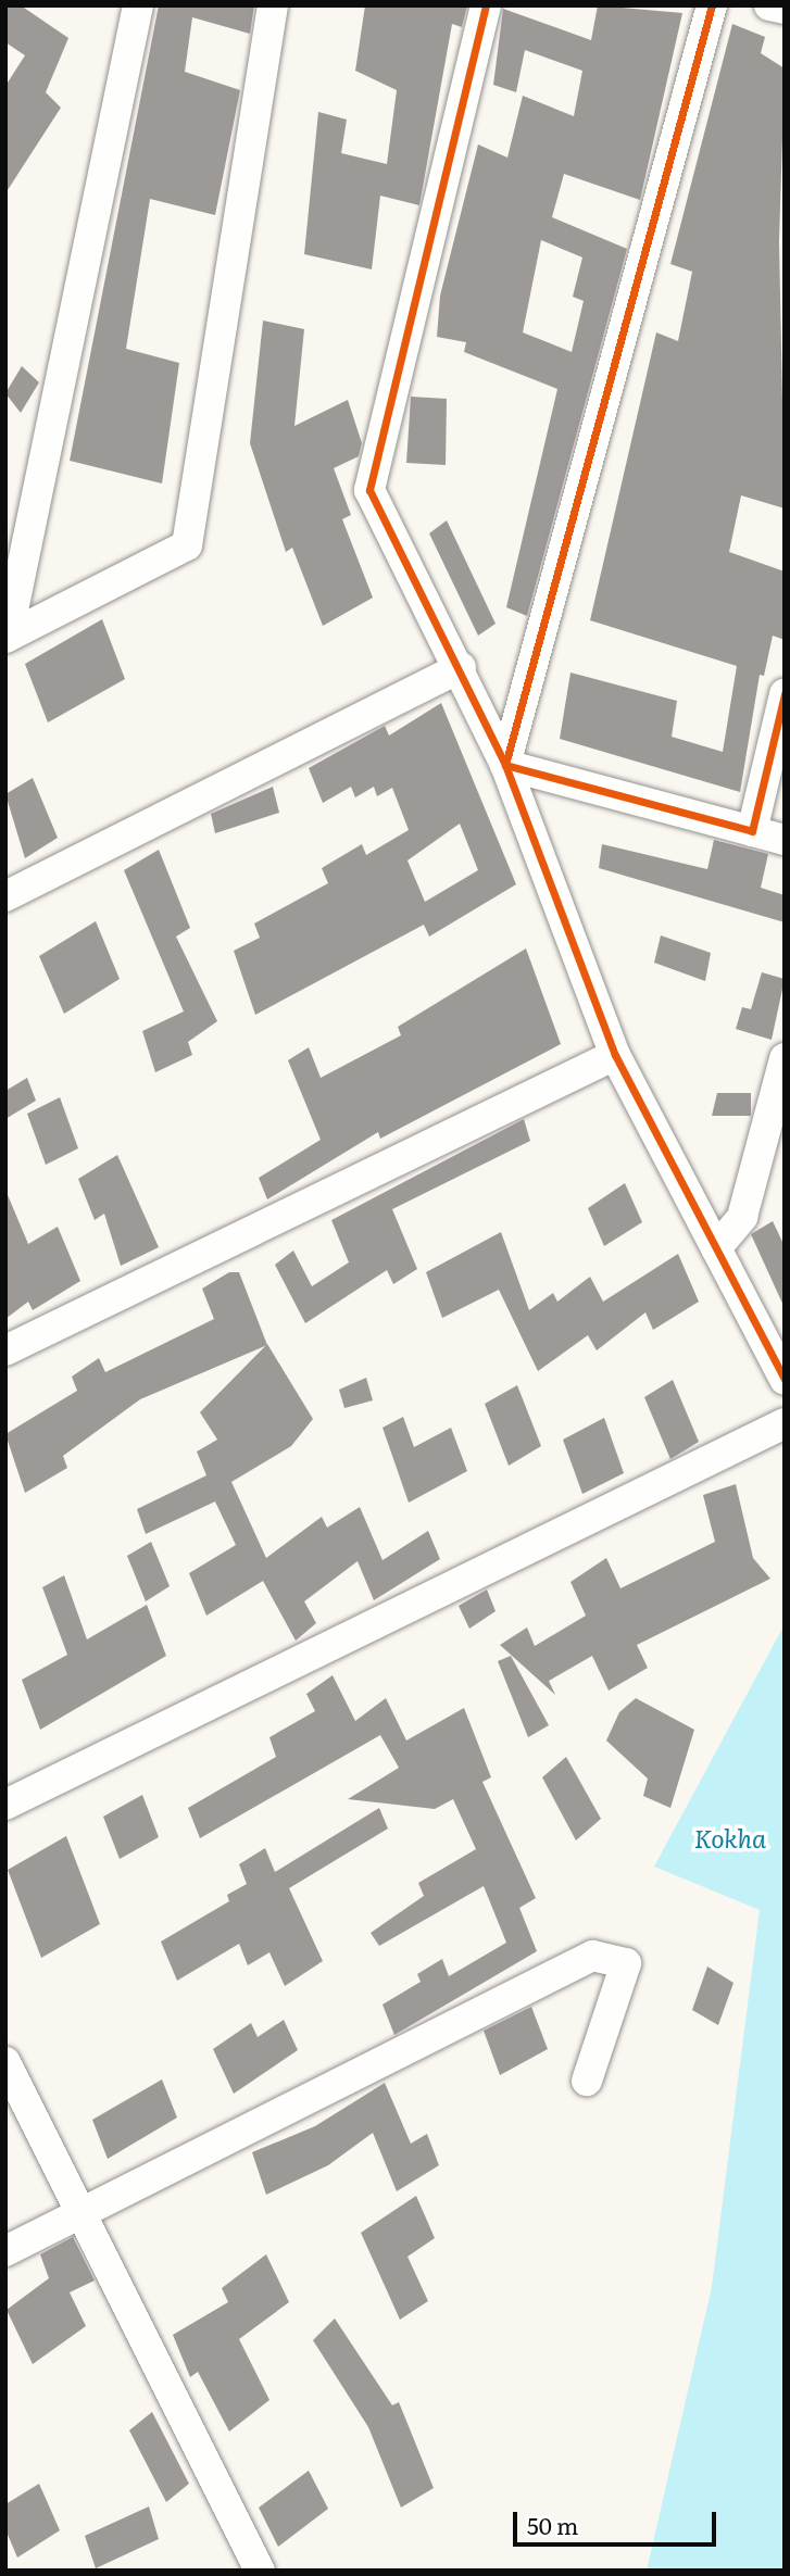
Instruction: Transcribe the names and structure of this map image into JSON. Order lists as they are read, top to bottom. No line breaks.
{"water":["Kokha"],"scale_bar":"50 m"}
